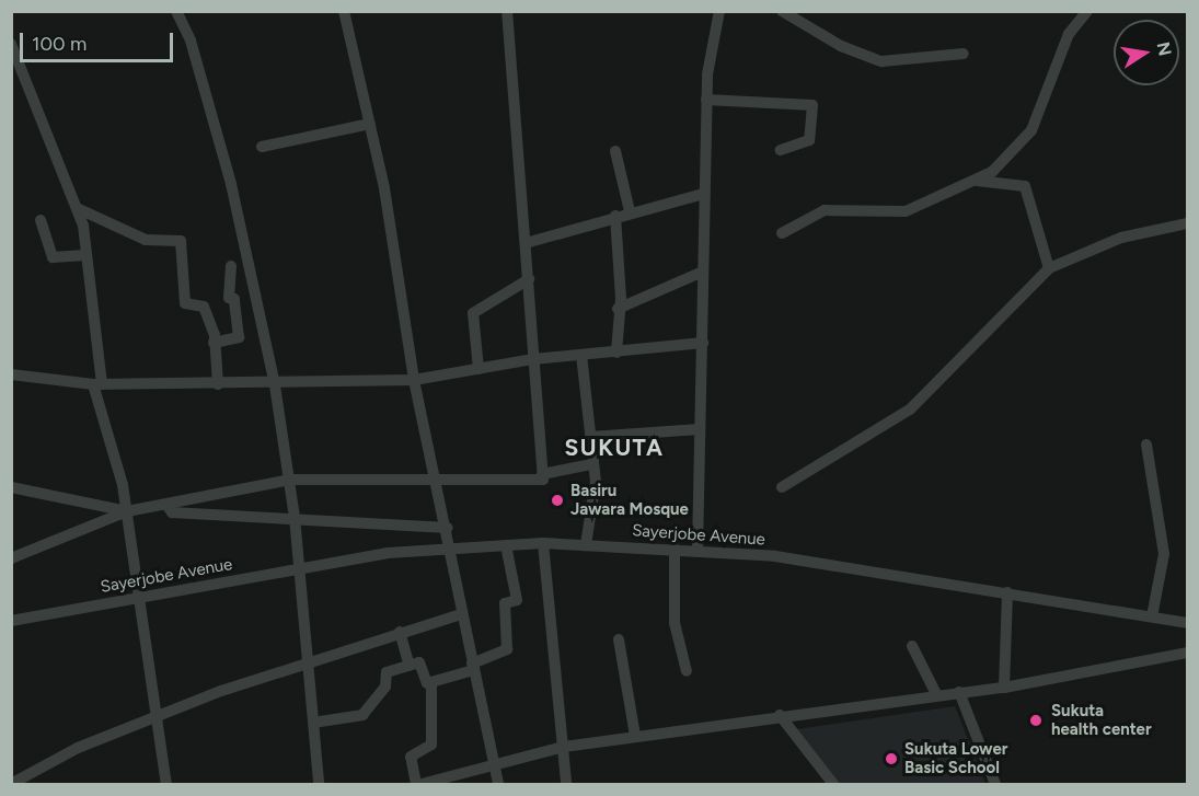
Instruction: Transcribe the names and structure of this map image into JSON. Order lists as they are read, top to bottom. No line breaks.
{"streets":{"street":["Sayerjobe Avenue"]},"districts":["SUKUTA"],"places":["Basiru Jawara Mosque","Sukuta health center","Sukuta Lower Basic School"],"scale_bar":"100 m","north":"right"}
